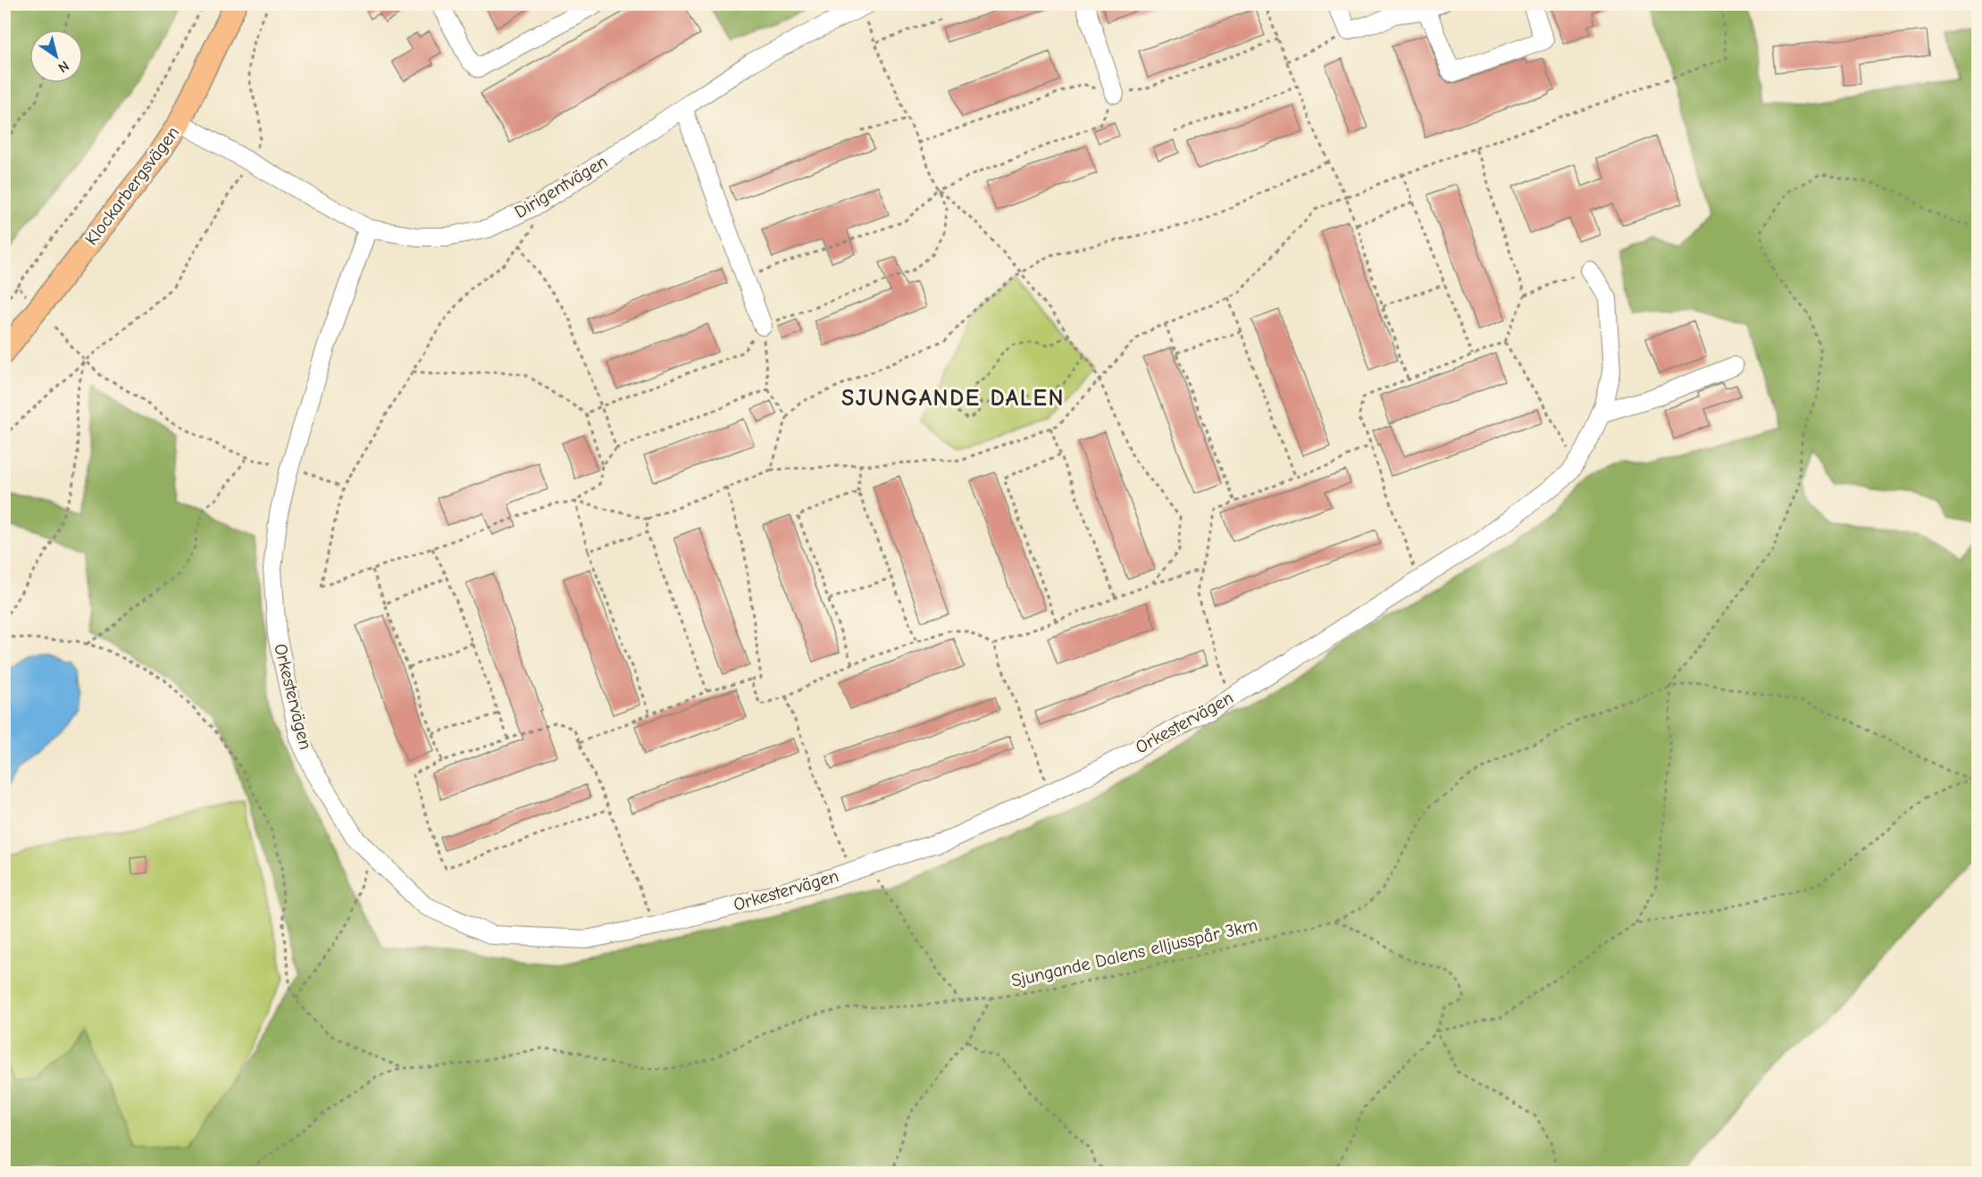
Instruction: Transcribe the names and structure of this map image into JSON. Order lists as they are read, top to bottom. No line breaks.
{"streets":{"main road":["Klockarbergsvägen"],"street":["Dirigentvägen","Orkestervägen"],"path":["Sjungande Dalens elljusspår 3km"]},"crossings":[["Klockarbergsvägen","Dirigentvägen"],["Dirigentvägen","Orkestervägen"]],"districts":["SJUNGANDE DALEN"],"north":"bottom right"}
